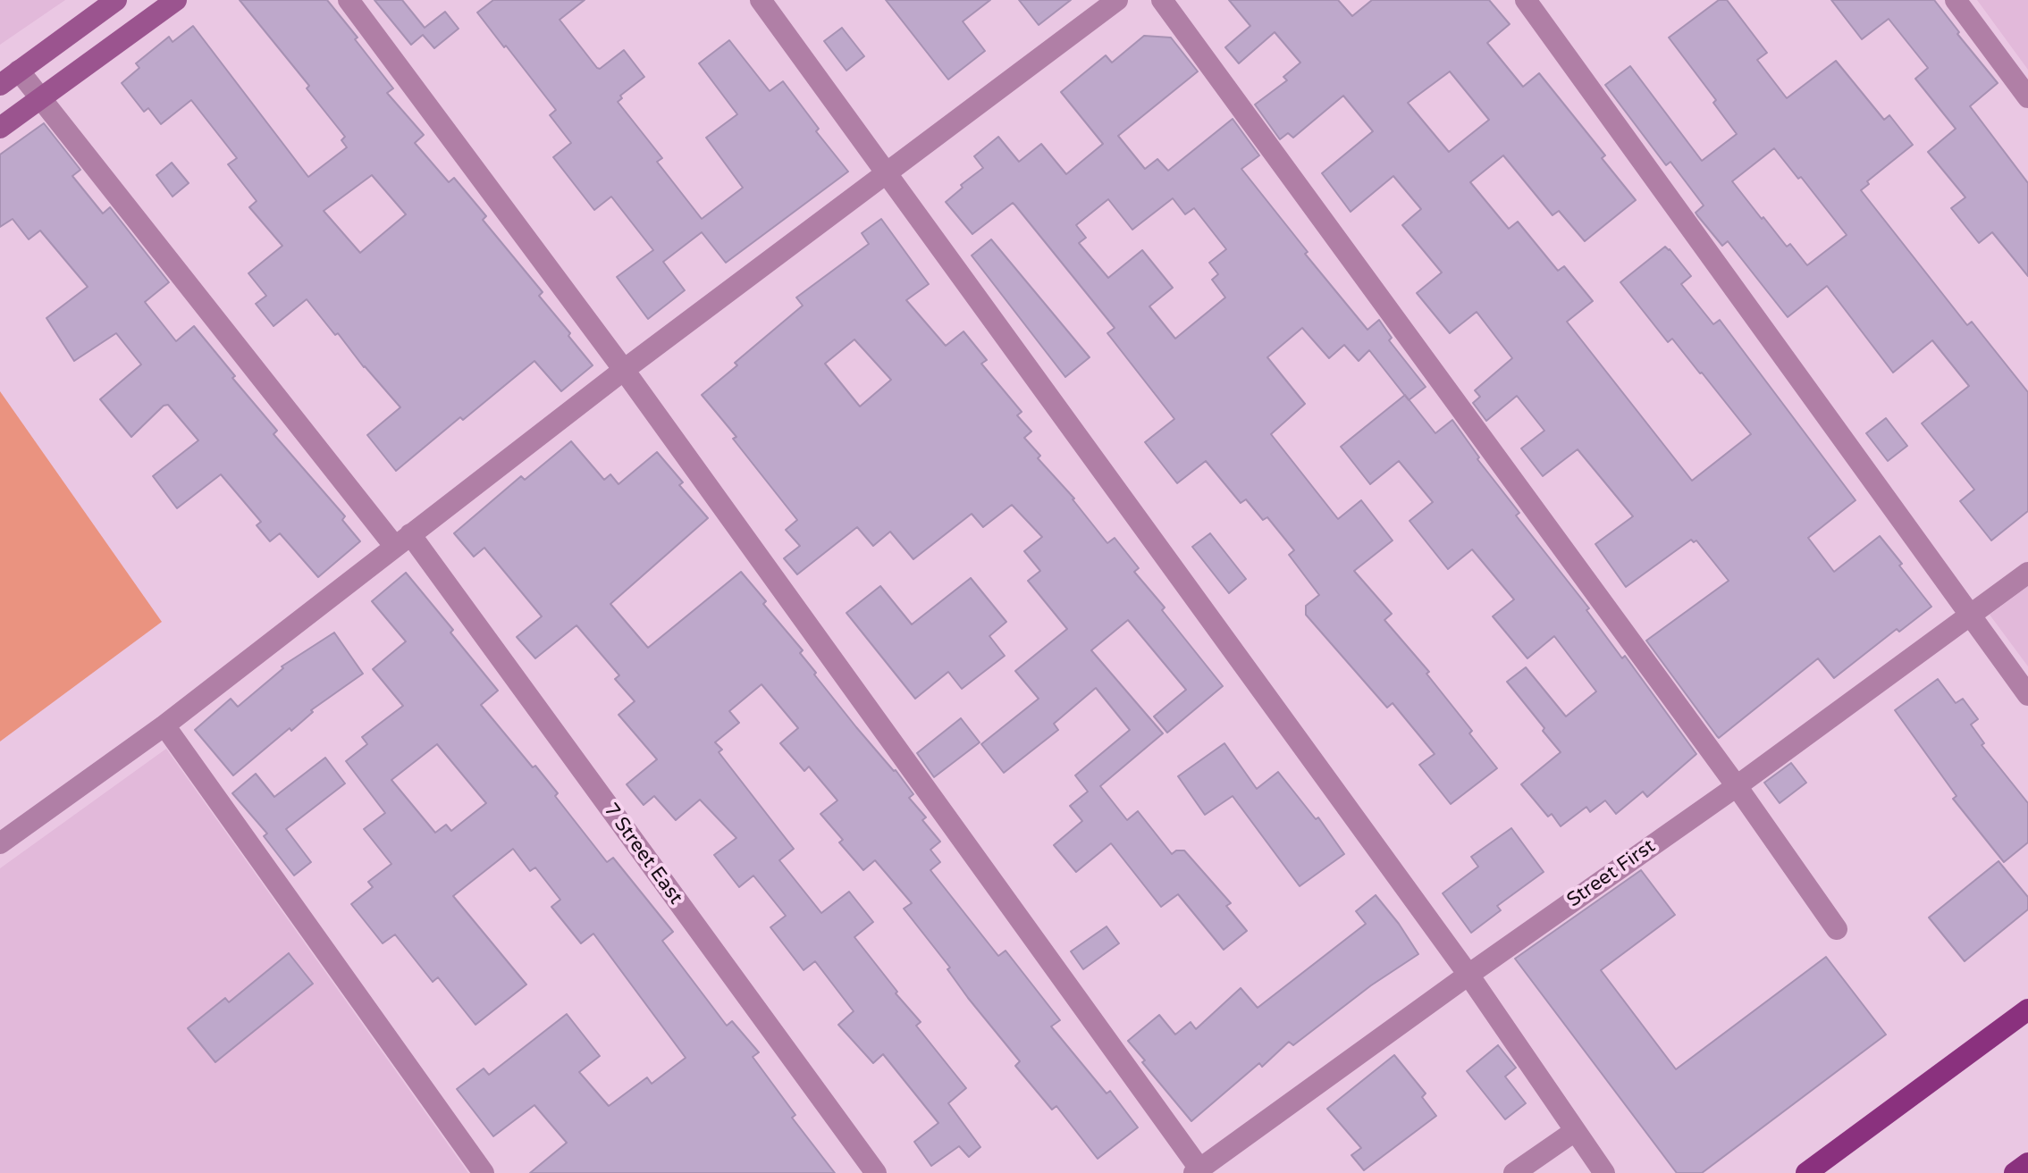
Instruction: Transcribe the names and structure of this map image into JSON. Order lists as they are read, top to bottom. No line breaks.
{"streets":{"street":["7 Street East","Street First"]}}
